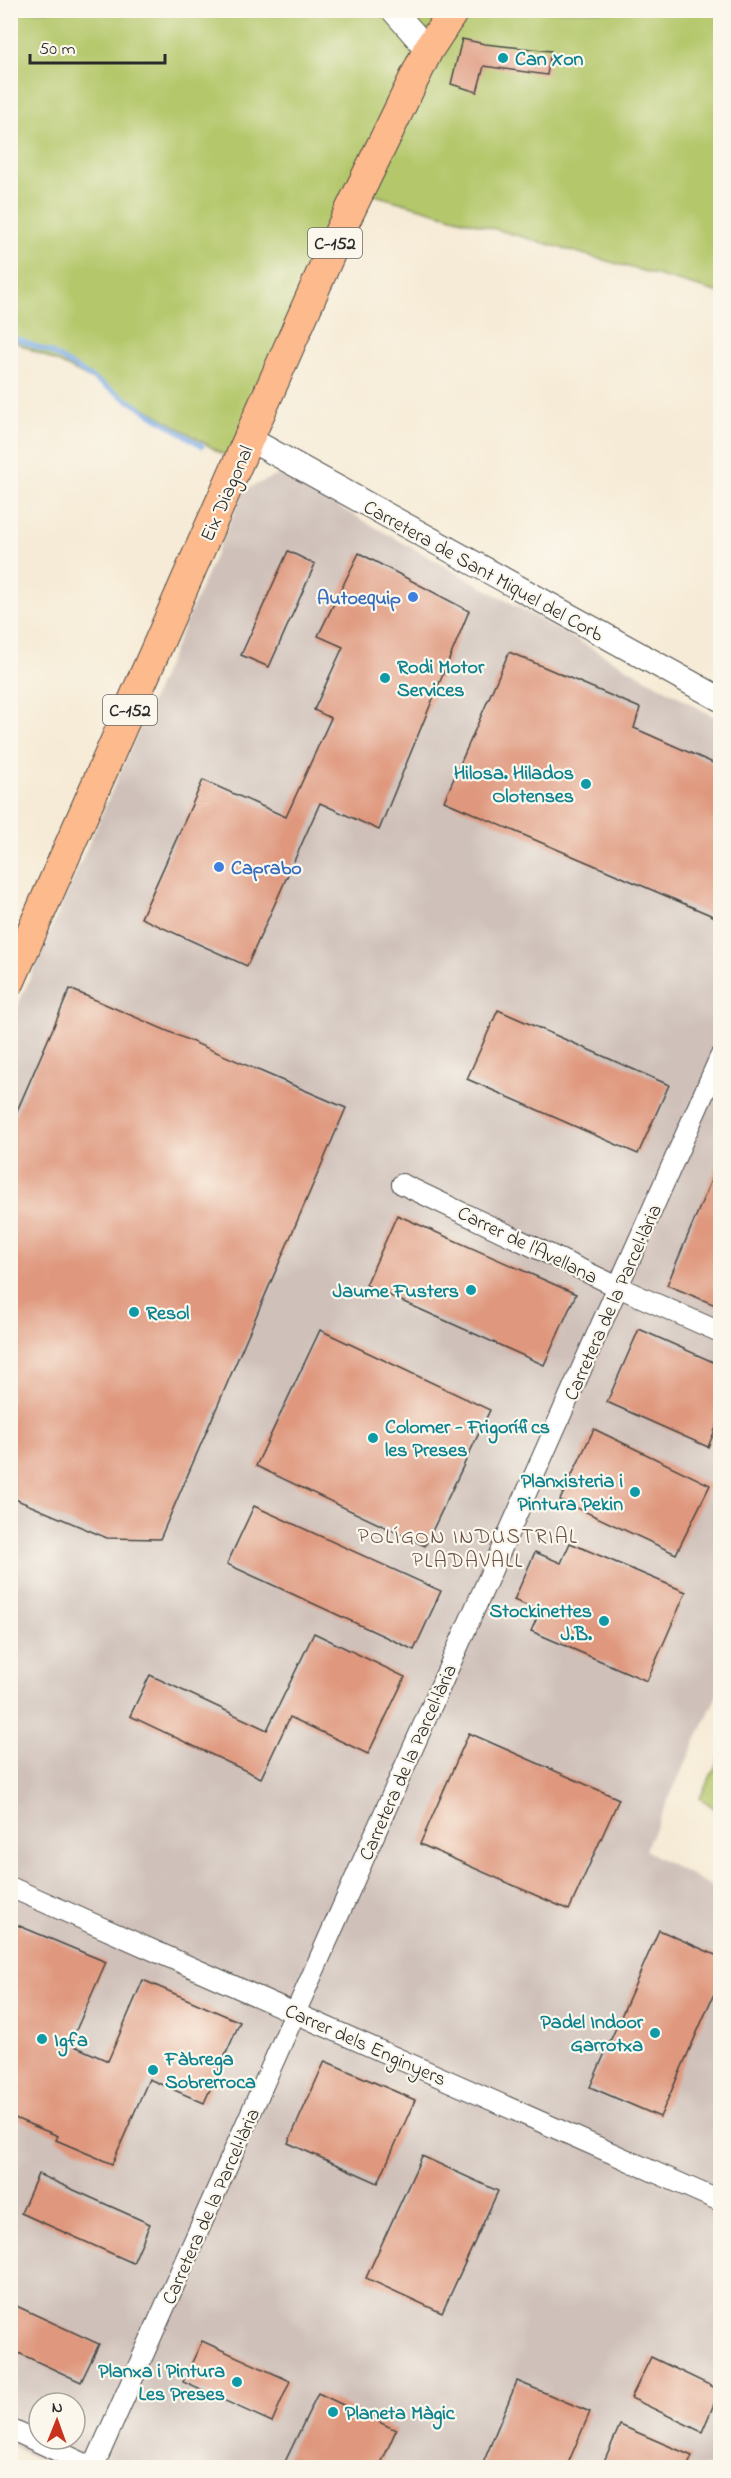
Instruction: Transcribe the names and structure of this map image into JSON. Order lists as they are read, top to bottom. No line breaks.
{"streets":{"main road":["C-152","Eix Diagonal"],"street":["Carretera de Sant Miquel del Corb","Carrer de l'Avellana","Carretera de la Parcel·lària","Carrer dels Enginyers"]},"crossings":[["Eix Diagonal","Carretera de Sant Miquel del Corb"],["Carrer de l'Avellana","Carretera de la Parcel·lària"],["Carretera de la Parcel·lària","Carrer dels Enginyers"]],"districts":["POLÍGON INDUSTRIAL PLADAVALL"],"places":["Can Xon","Autoequip","Rodi Motor Services","Hilosa. Hilados Olotenses","Caprabo","Jaume Fusters","Resol","Colomer - Frigorífics les Preses","Planxisteria i Pintura Pekin","Stockinettes J.B.","Padel Indoor Garrotxa","Igfa","Fàbrega Sobrerroca","Planxa i Pintura Les Preses","Planeta Màgic"],"scale_bar":"50 m","north":"top"}
